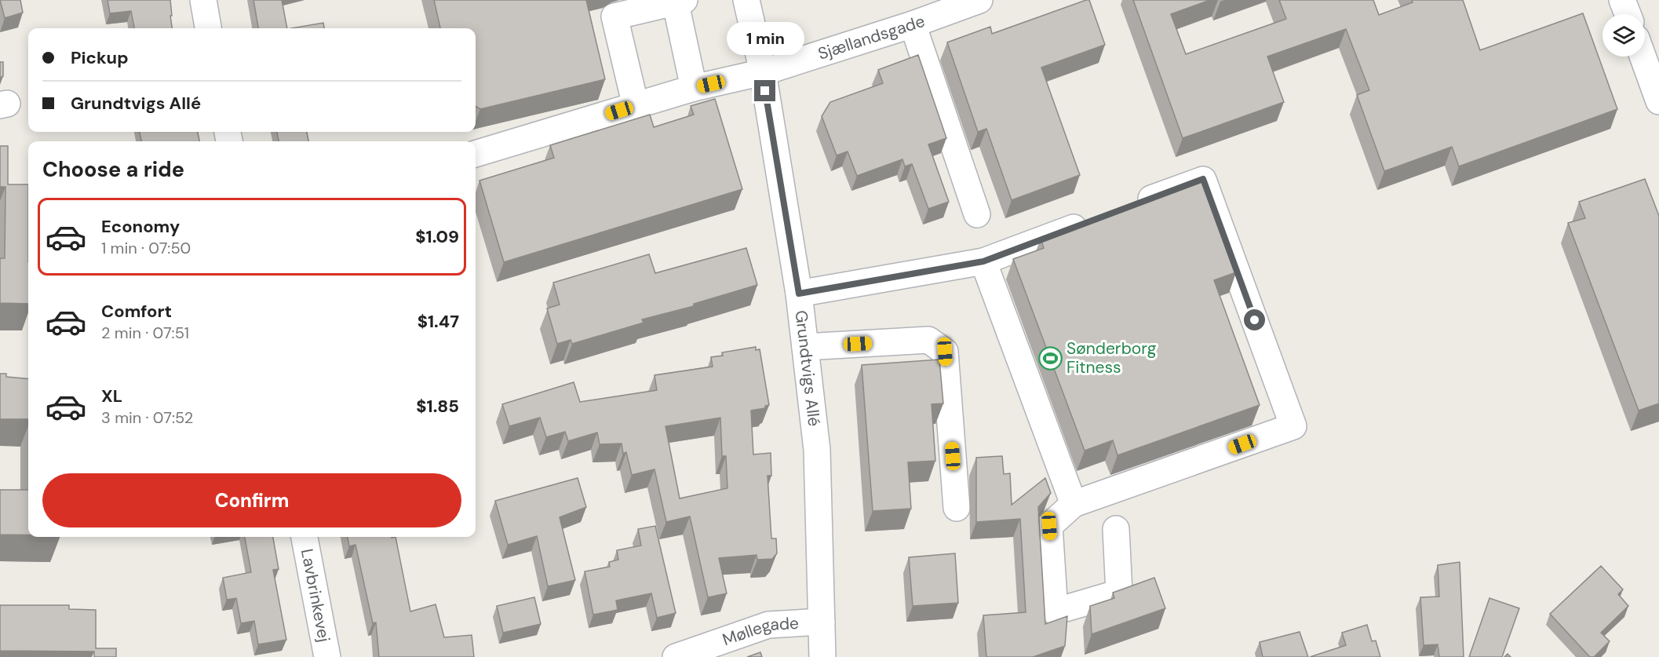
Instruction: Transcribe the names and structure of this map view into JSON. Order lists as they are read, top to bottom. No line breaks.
{"streets":{"street":["Sjællandsgade","Grundtvigs Allé","Lavbrinkevej","Møllegade"]},"crossings":[["Sjællandsgade","Grundtvigs Allé"],["Grundtvigs Allé","Møllegade"]],"places":{"sports":["Sønderborg Fitness"]},"page":{"bubble":"1 min","banner":["Pickup","Grundtvigs Allé"],"heading":"Choose a ride","list":[{"name":"Economy","note":"1 min · 07:50","value":"$1.09"},{"name":"Comfort","note":"2 min · 07:51","value":"$1.47"},{"name":"XL","note":"3 min · 07:52","value":"$1.85"}],"buttons":"Confirm"}}
